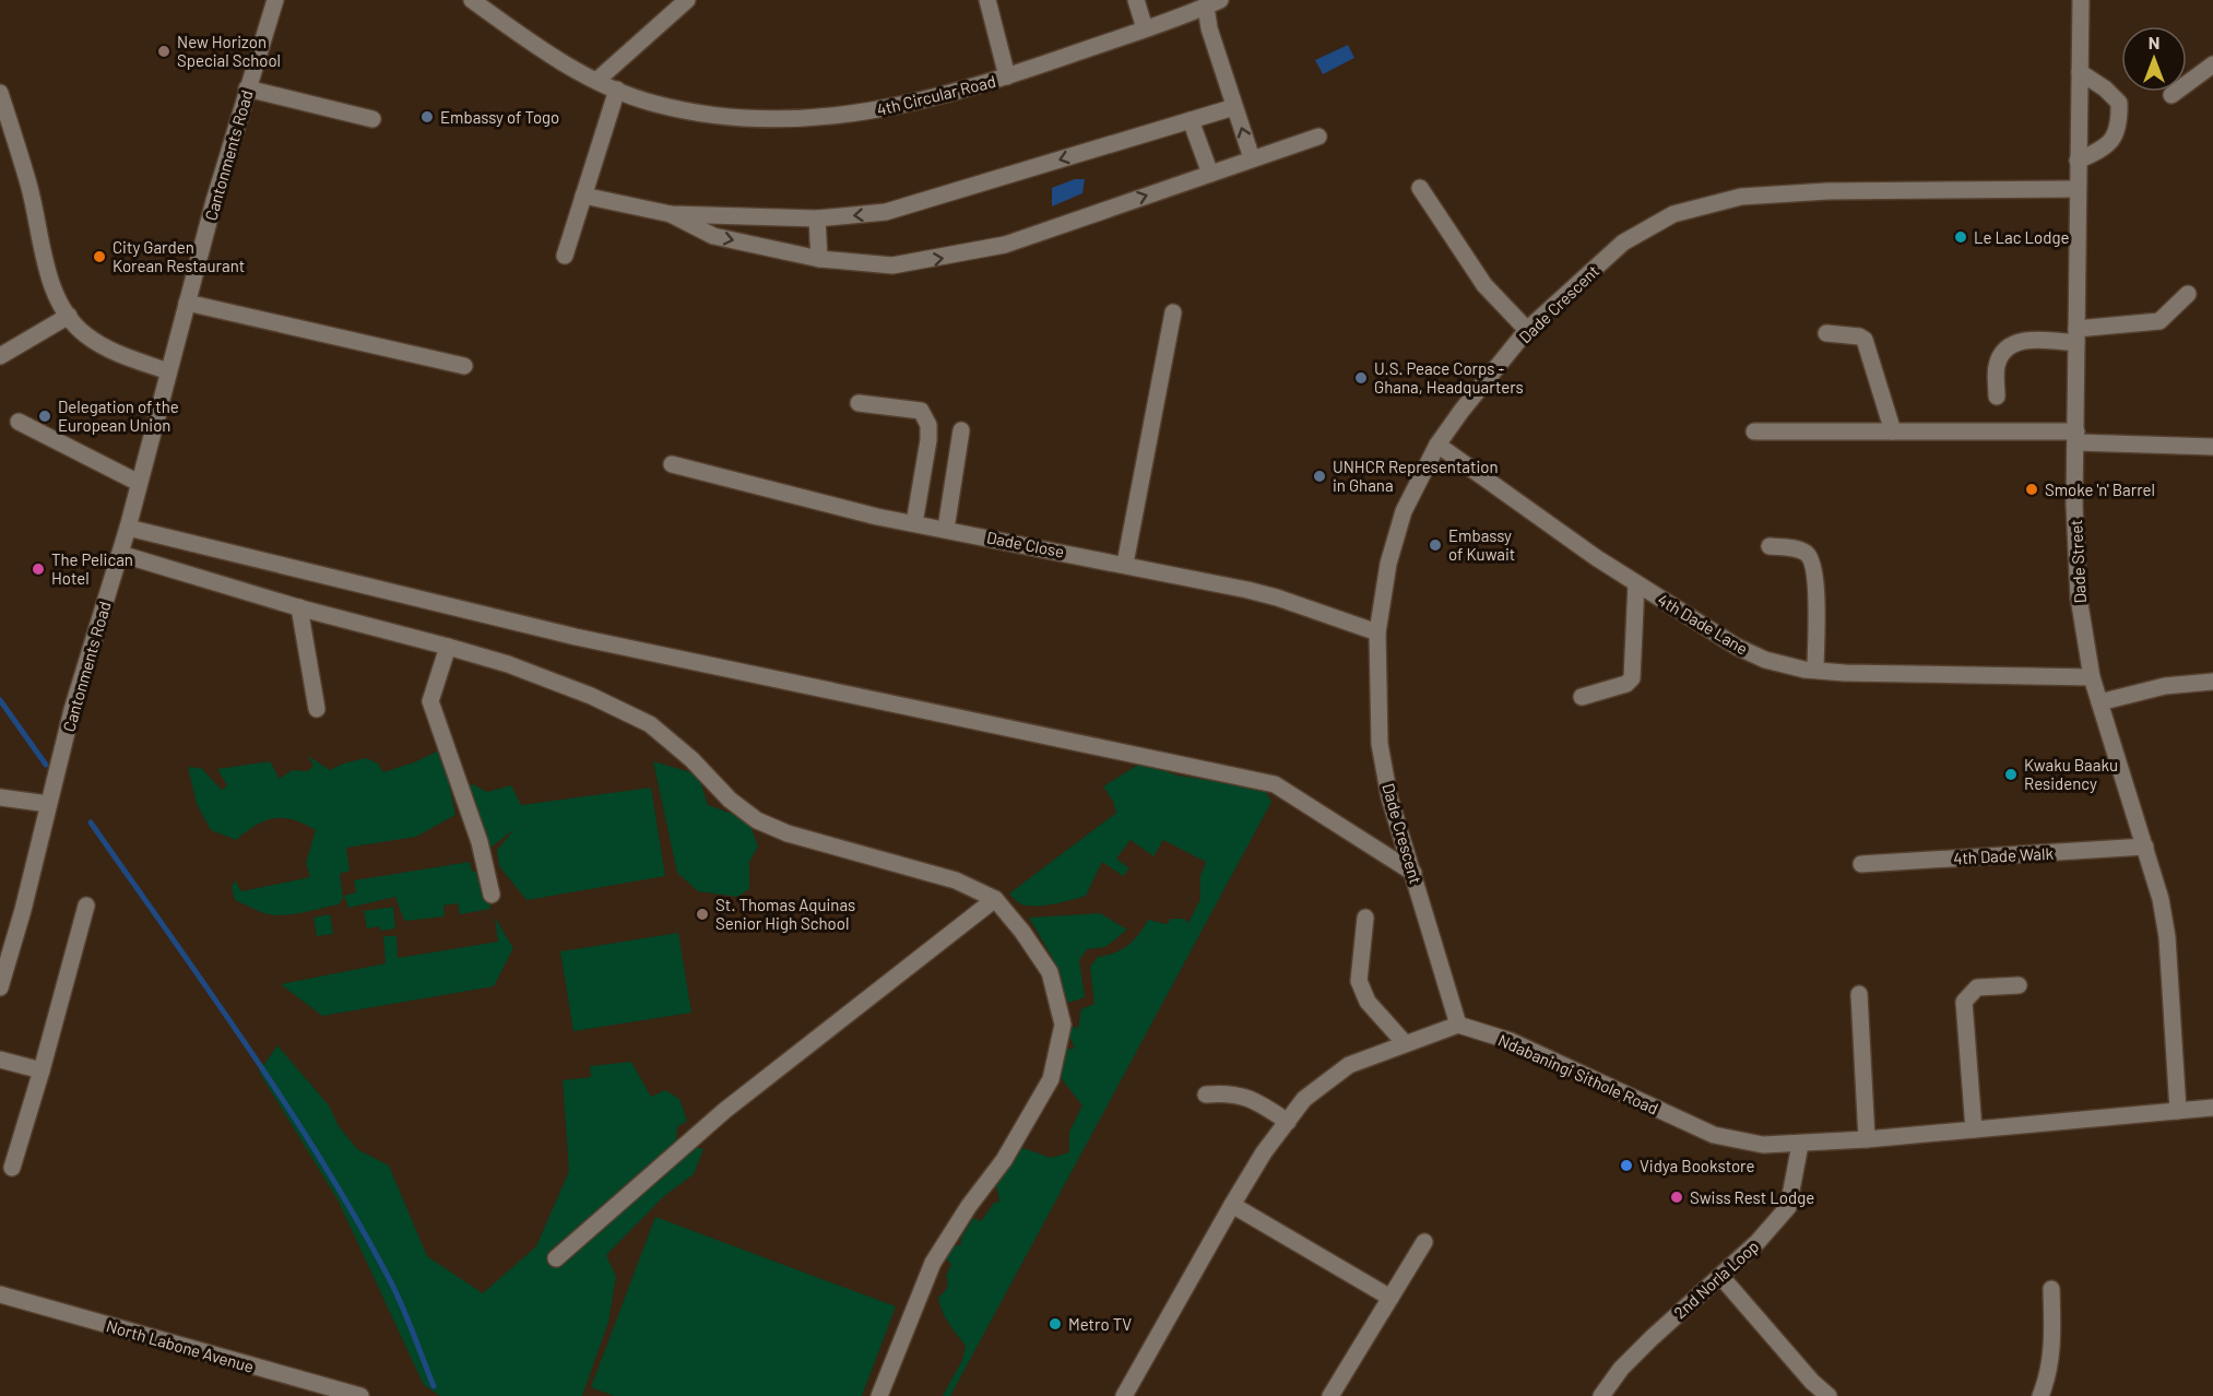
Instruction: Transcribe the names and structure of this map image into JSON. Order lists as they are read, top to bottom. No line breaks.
{"streets":{"street":["4th Circular Road","Cantonments Road","Dade Crescent","Dade Close","Dade Street","4th Dade Lane","4th Dade Walk","Ndabaningi Sithole Road","2nd Norla Loop","North Labone Avenue"]},"crossings":[["Dade Crescent","Dade Close"],["Dade Crescent","Dade Street"],["Dade Crescent","4th Dade Lane"],["Dade Crescent","Ndabaningi Sithole Road"],["Dade Street","4th Dade Lane"],["Dade Street","4th Dade Walk"],["Dade Street","Ndabaningi Sithole Road"],["Ndabaningi Sithole Road","2nd Norla Loop"]],"places":["New Horizon Special School","Embassy of Togo","Le Lac Lodge","City Garden Korean Restaurant","U.S. Peace Corps - Ghana, Headquarters","Delegation of the European Union","UNHCR Representation in Ghana","Smoke 'n' Barrel","Embassy of Kuwait","The Pelican Hotel","Kwaku Baaku Residency","St. Thomas Aquinas Senior High School","Vidya Bookstore","Swiss Rest Lodge","Metro TV"],"north":"top"}
